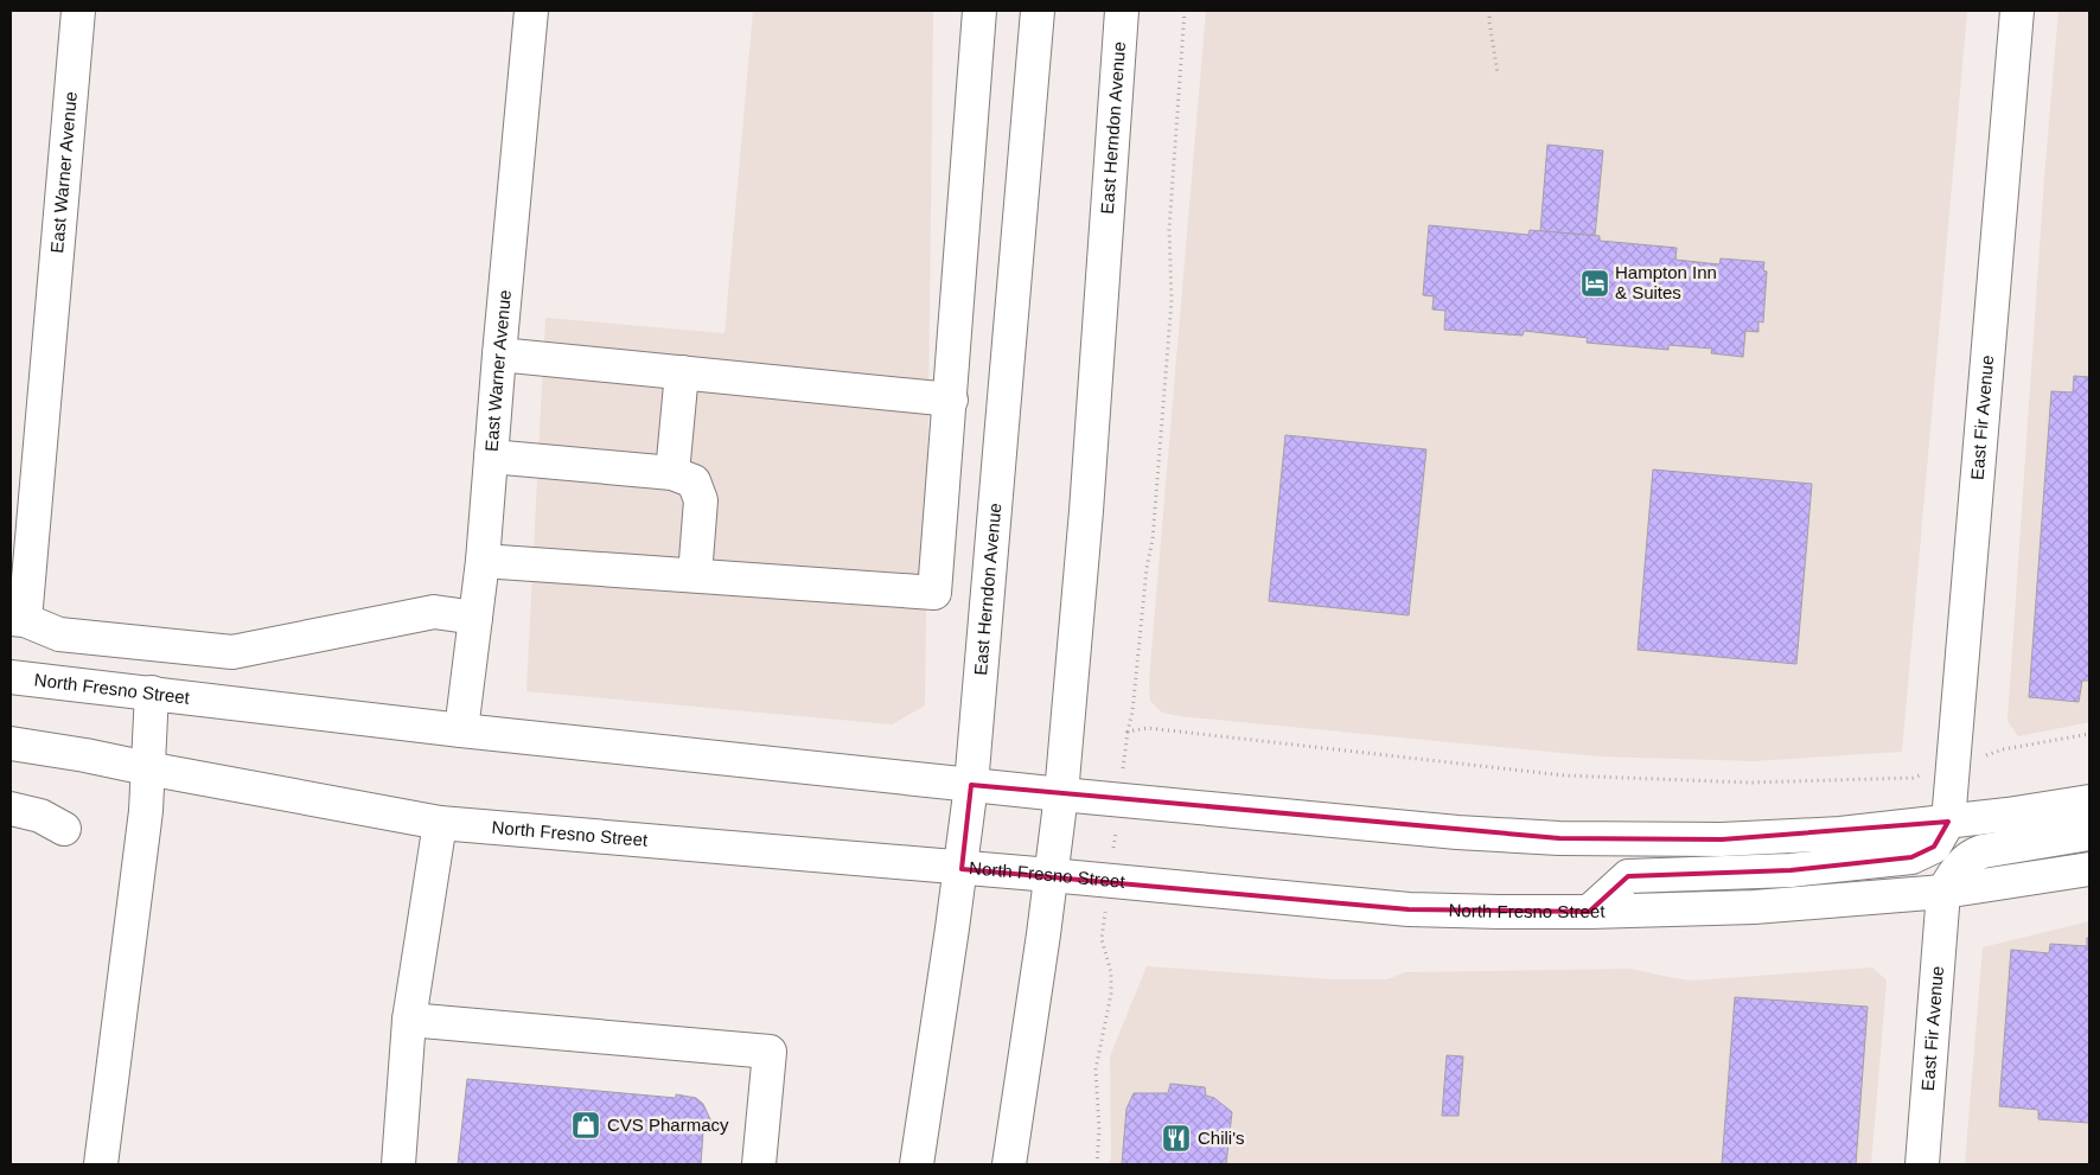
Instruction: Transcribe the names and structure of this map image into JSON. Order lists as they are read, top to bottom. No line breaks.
{"streets":{"main road":["East Herndon Avenue","East Warner Avenue","East Fir Avenue","North Fresno Street"]},"crossings":[["East Herndon Avenue","North Fresno Street"],["East Warner Avenue","North Fresno Street"],["East Fir Avenue","North Fresno Street"]],"places":{"hotel":["Hampton Inn & Suites"],"shop":["CVS Pharmacy"],"restaurant":["Chili's"]}}
